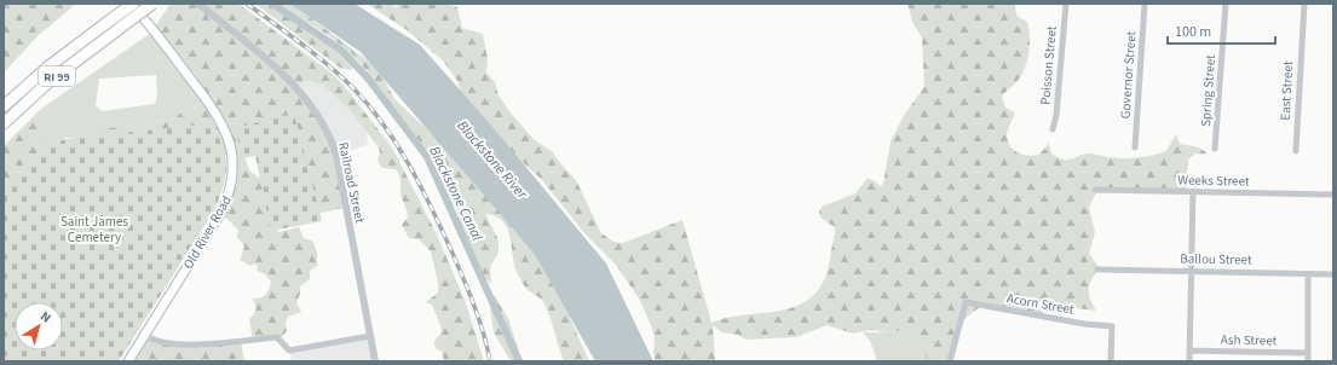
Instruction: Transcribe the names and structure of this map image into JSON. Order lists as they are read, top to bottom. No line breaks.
{"streets":{"highway":["RI 99"],"main road":["Old River Road"],"street":["Poisson Street","Governor Street","Spring Street","East Street","Weeks Street","Railroad Street","Ballou Street","Acorn Street","Ash Street"]},"crossings":[["RI 99","Old River Road"]],"water":["Blackstone River","Blackstone Canal"],"parks":["Saint James Cemetery"],"scale_bar":"100 m","north":"top right"}
